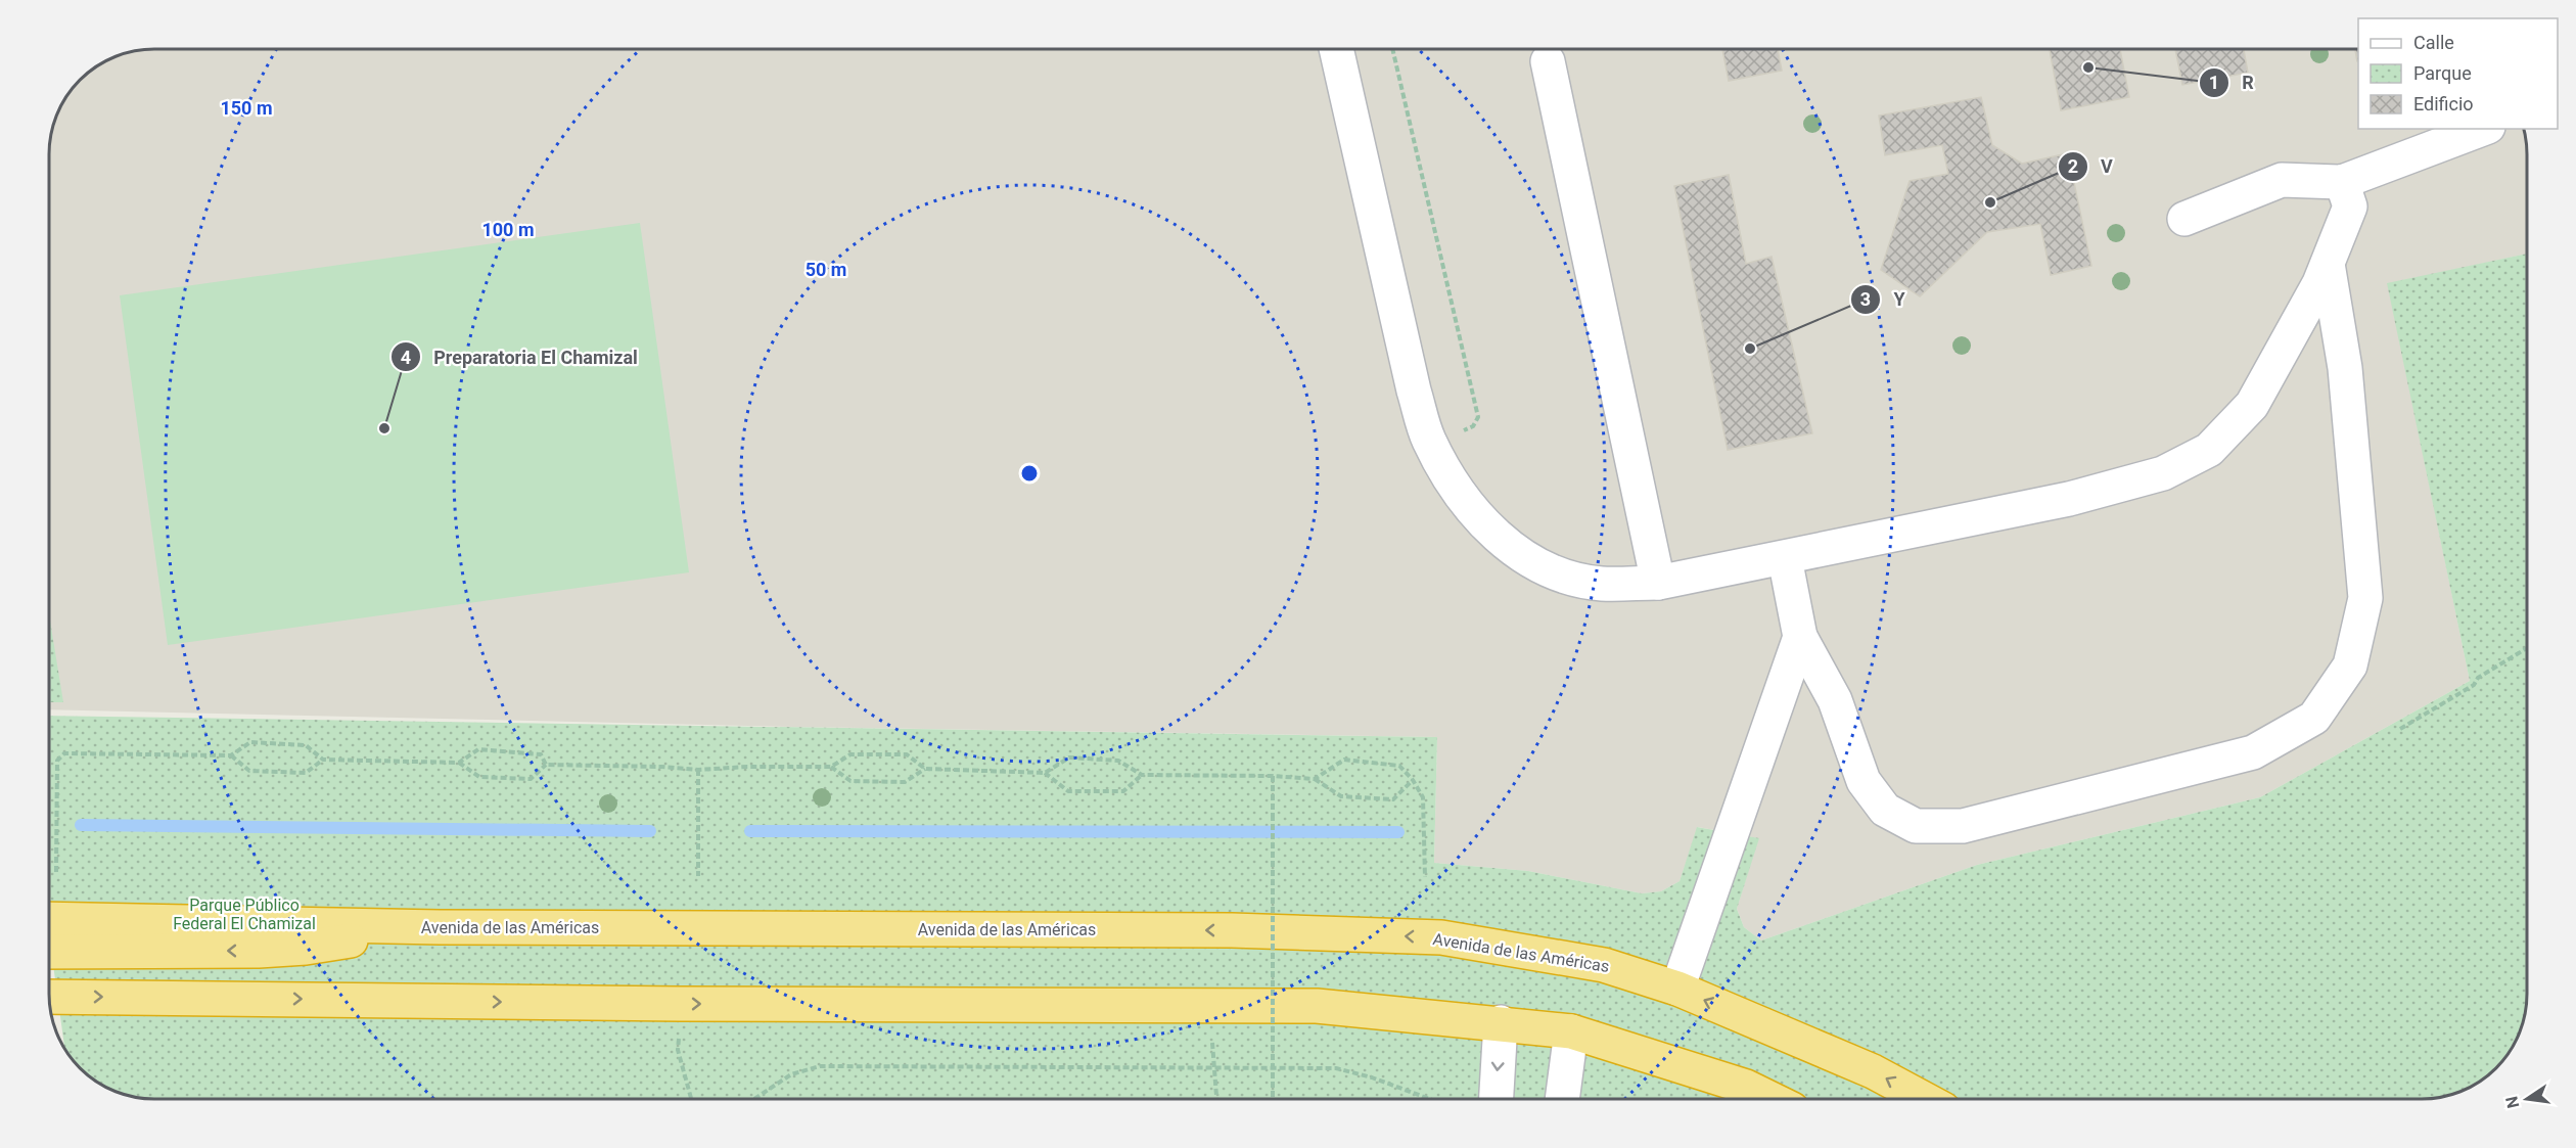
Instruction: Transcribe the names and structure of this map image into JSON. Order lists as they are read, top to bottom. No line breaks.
{"streets":{"highway":["Avenida de las Américas"]},"parks":["Parque Público Federal El Chamizal"],"places":["R","V","Y","Preparatoria El Chamizal"],"legend":["Calle","Parque","Edificio"],"north":"left","rings":["150 m","100 m","50 m"]}
